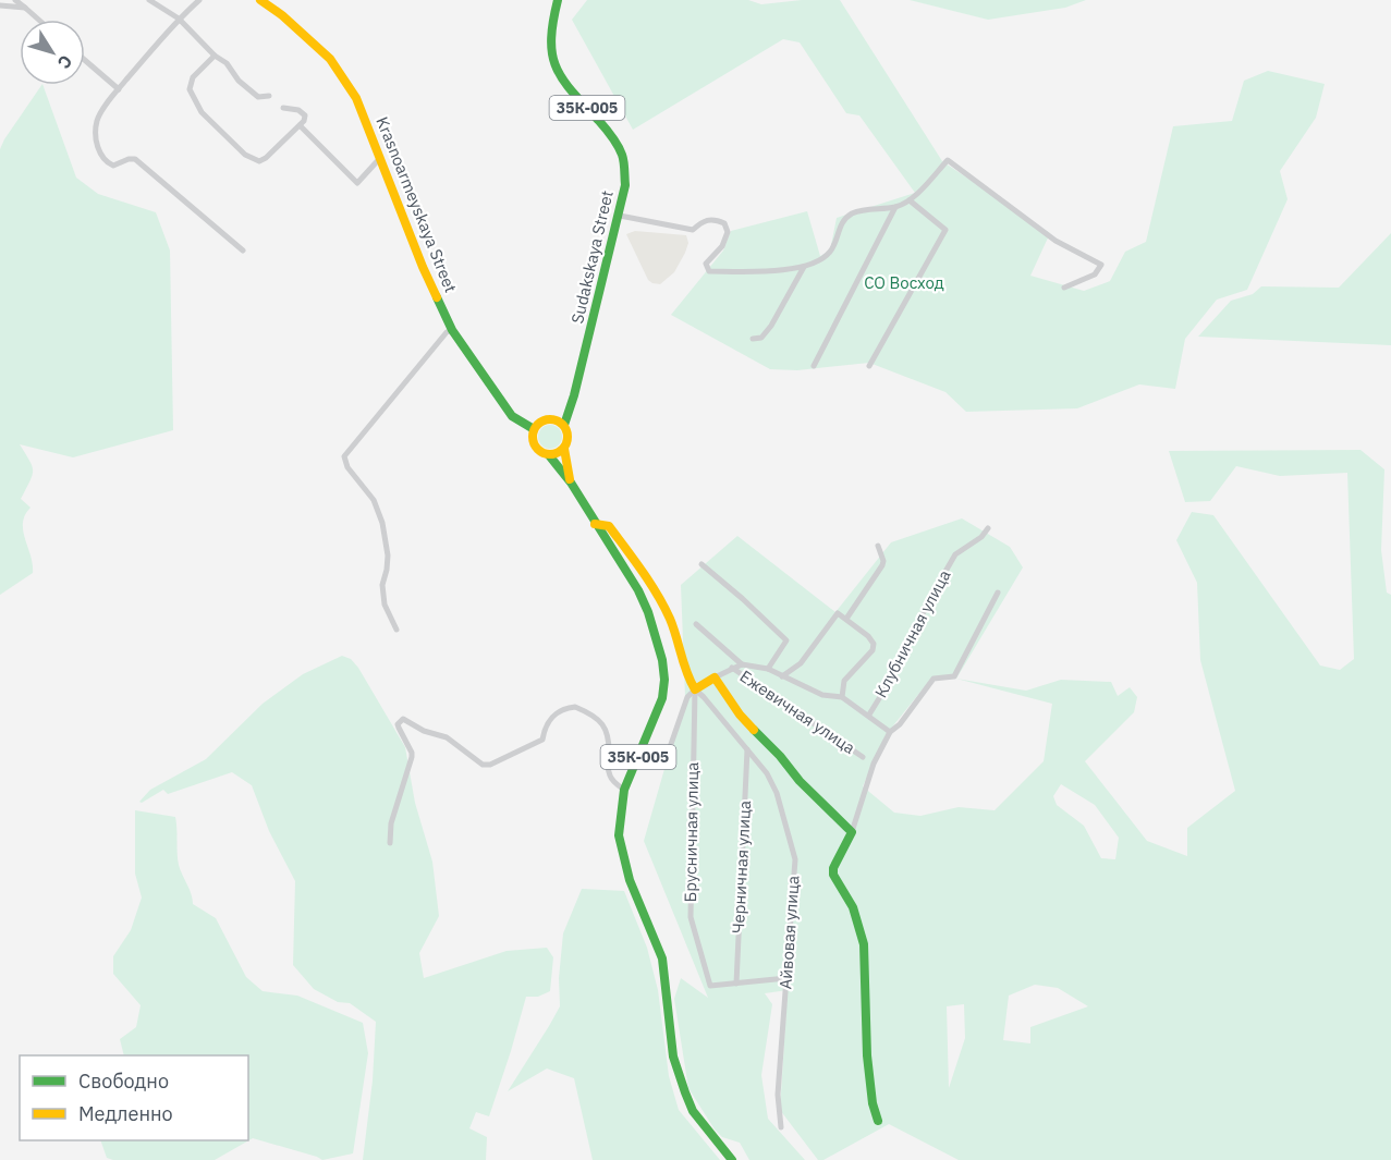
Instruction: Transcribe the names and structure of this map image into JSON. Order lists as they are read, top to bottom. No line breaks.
{"streets":{"main road":["35К-005","Krasnoarmeyskaya Street","Sudakskaya Street"],"street":["Клубничная улица","Ежевичная улица","Брусничная улица","Черничная улица","Айвовая улица"]},"crossings":[["35К-005","Krasnoarmeyskaya Street"],["35К-005","Sudakskaya Street"],["Krasnoarmeyskaya Street","Sudakskaya Street"],["Брусничная улица","Черничная улица"],["Брусничная улица","Айвовая улица"],["Черничная улица","Айвовая улица"]],"parks":["СО Восход"],"legend":["Свободно","Медленно"],"north":"bottom right"}
